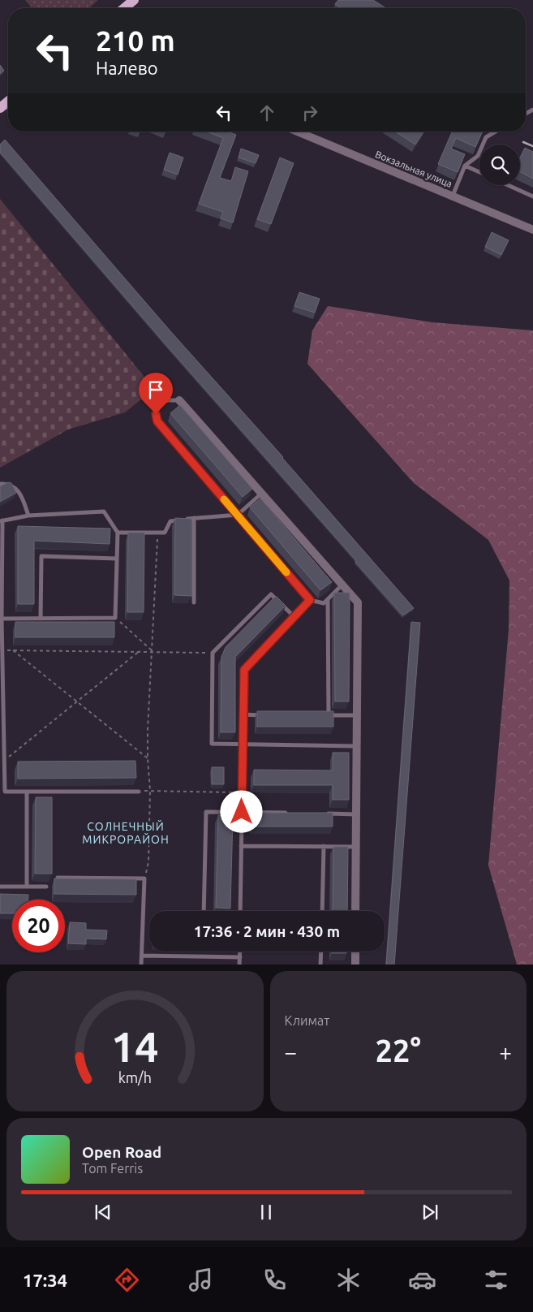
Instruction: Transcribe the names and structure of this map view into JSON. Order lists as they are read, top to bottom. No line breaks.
{"streets":{"street":["Вокзальная улица"]},"districts":["СОЛНЕЧНЫЙ МИКРОРАЙОН"],"page":{"turn":["210 m","Налево"],"limit":"20","trip":"17:36 · 2 мин · 430 m","tile":"Климат","heat":["−","22°","+"],"song":["Open Road","Tom Ferris"],"tabs":"17:34","gauge":["14","km/h"]}}
